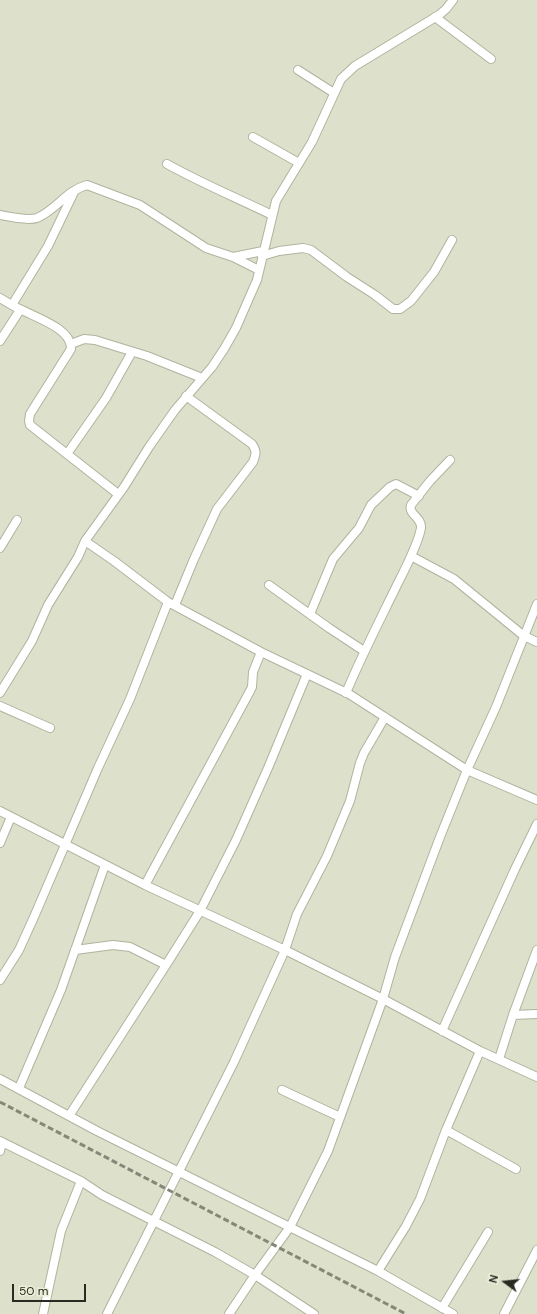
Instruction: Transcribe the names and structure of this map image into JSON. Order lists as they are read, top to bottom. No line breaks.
{"scale_bar":"50 m","north":"left"}
